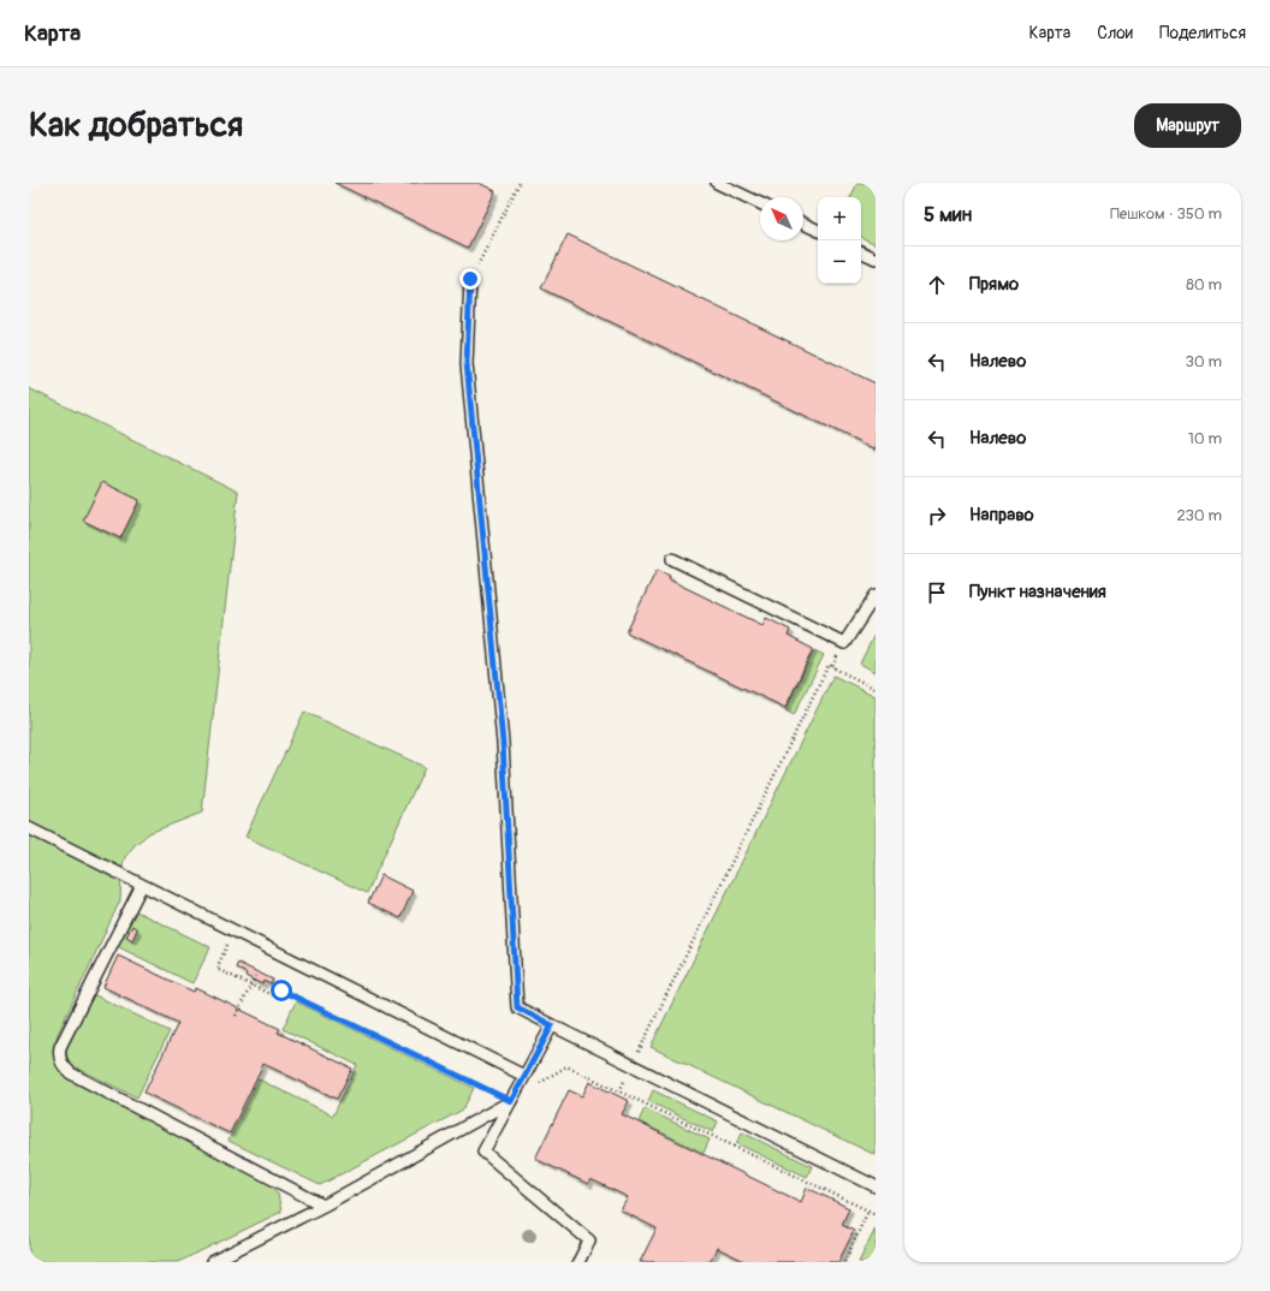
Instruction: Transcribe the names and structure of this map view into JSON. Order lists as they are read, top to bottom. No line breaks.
{"north":"top left","page":{"header":"Карта","nav":["Карта","Слои","Поделиться"],"buttons":"Маршрут","title":"Как добраться","heading":["5 мин","Пешком · 350 m"],"map_buttons":["+","−"],"list":[["Прямо","80 m"],["Налево","30 m"],["Налево","10 m"],["Направо","230 m"],"Пункт назначения"]}}
